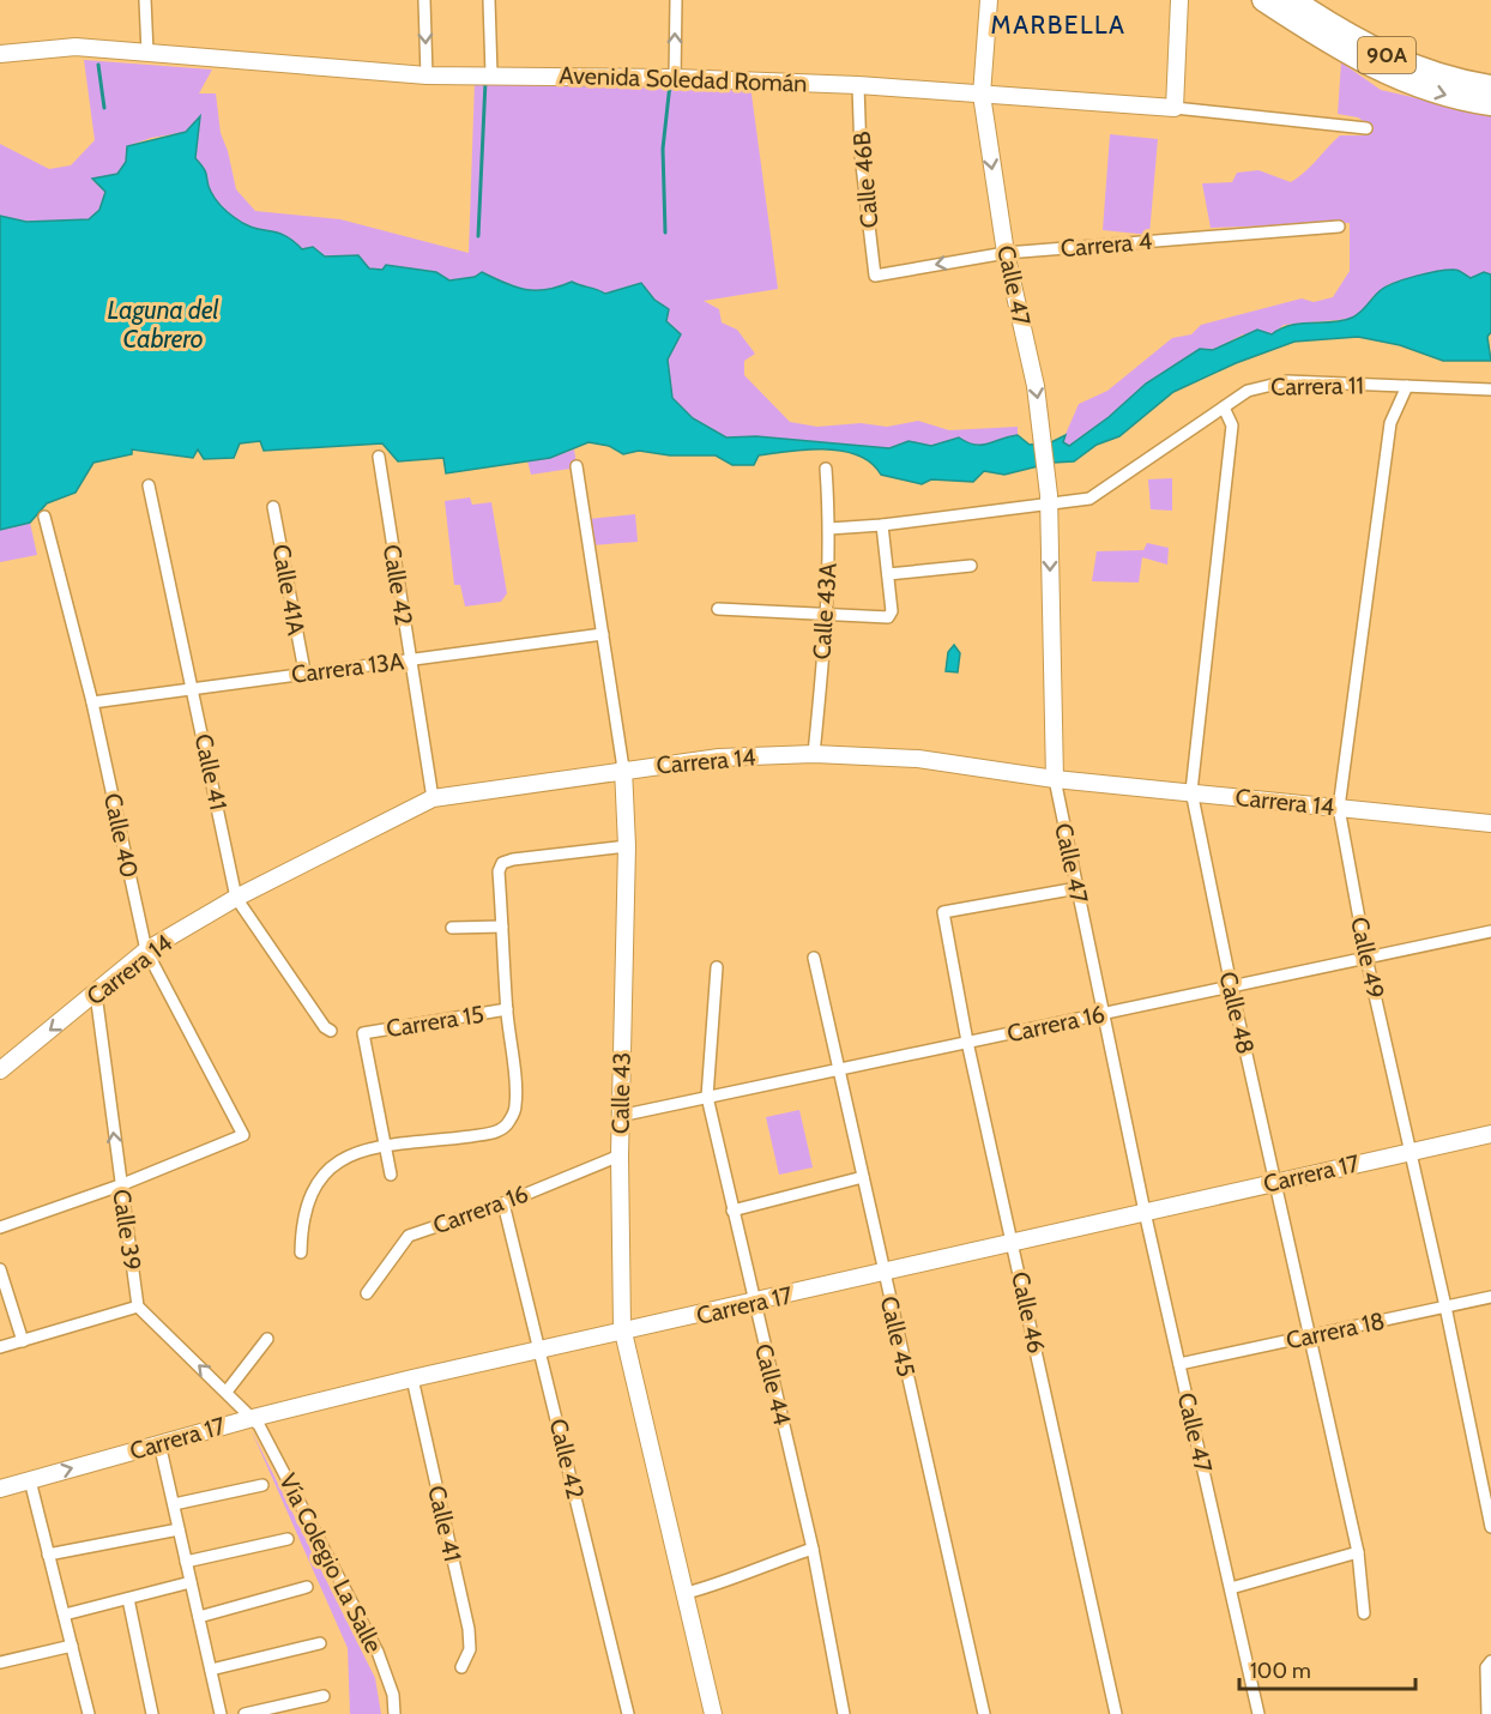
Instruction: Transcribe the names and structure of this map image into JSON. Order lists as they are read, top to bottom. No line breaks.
{"streets":{"highway":["90A"],"main road":["Avenida Soledad Román","Calle 47","Carrera 14","Calle 43","Carrera 17"],"street":["Calle 46B","Carrera 4","Carrera 11","Calle 42","Calle 41A","Calle 43A","Carrera 13A","Calle 41","Calle 40","Calle 49","Calle 48","Carrera 15","Carrera 16","Calle 39","Calle 46","Carrera 18","Calle 45","Calle 44","Vía Colegio La Salle"]},"crossings":[["Avenida Soledad Román","Calle 46B"],["Avenida Soledad Román","Calle 47"],["Calle 46B","Carrera 4"],["Carrera 4","Calle 47"],["Calle 47","Carrera 11"],["Calle 47","Carrera 14"],["Calle 47","Carrera 16"],["Calle 47","Carrera 17"],["Calle 47","Calle 46"],["Calle 47","Carrera 18"],["Carrera 11","Calle 43A"],["Carrera 11","Calle 49"],["Carrera 11","Calle 48"],["Calle 42","Carrera 13A"],["Calle 42","Carrera 14"],["Calle 42","Carrera 16"],["Calle 42","Carrera 17"],["Calle 41A","Carrera 13A"],["Calle 43A","Carrera 14"],["Carrera 13A","Calle 41"],["Carrera 13A","Calle 40"],["Carrera 13A","Calle 43"],["Carrera 14","Calle 41"],["Carrera 14","Calle 40"],["Carrera 14","Calle 49"],["Carrera 14","Calle 48"],["Carrera 14","Calle 43"],["Carrera 14","Calle 39"],["Calle 41","Carrera 17"],["Calle 40","Calle 39"],["Calle 49","Carrera 16"],["Calle 49","Carrera 17"],["Calle 49","Carrera 18"],["Calle 48","Carrera 16"],["Calle 48","Carrera 17"],["Calle 48","Carrera 18"],["Carrera 16","Calle 43"],["Carrera 16","Calle 46"],["Carrera 16","Calle 45"],["Carrera 16","Calle 44"],["Calle 43","Carrera 17"],["Carrera 17","Calle 46"],["Carrera 17","Calle 45"],["Carrera 17","Calle 44"],["Carrera 17","Vía Colegio La Salle"]],"one_way":["Calle 47","Calle 39"],"districts":["MARBELLA"],"water":["Laguna del Cabrero"],"scale_bar":"100 m"}
